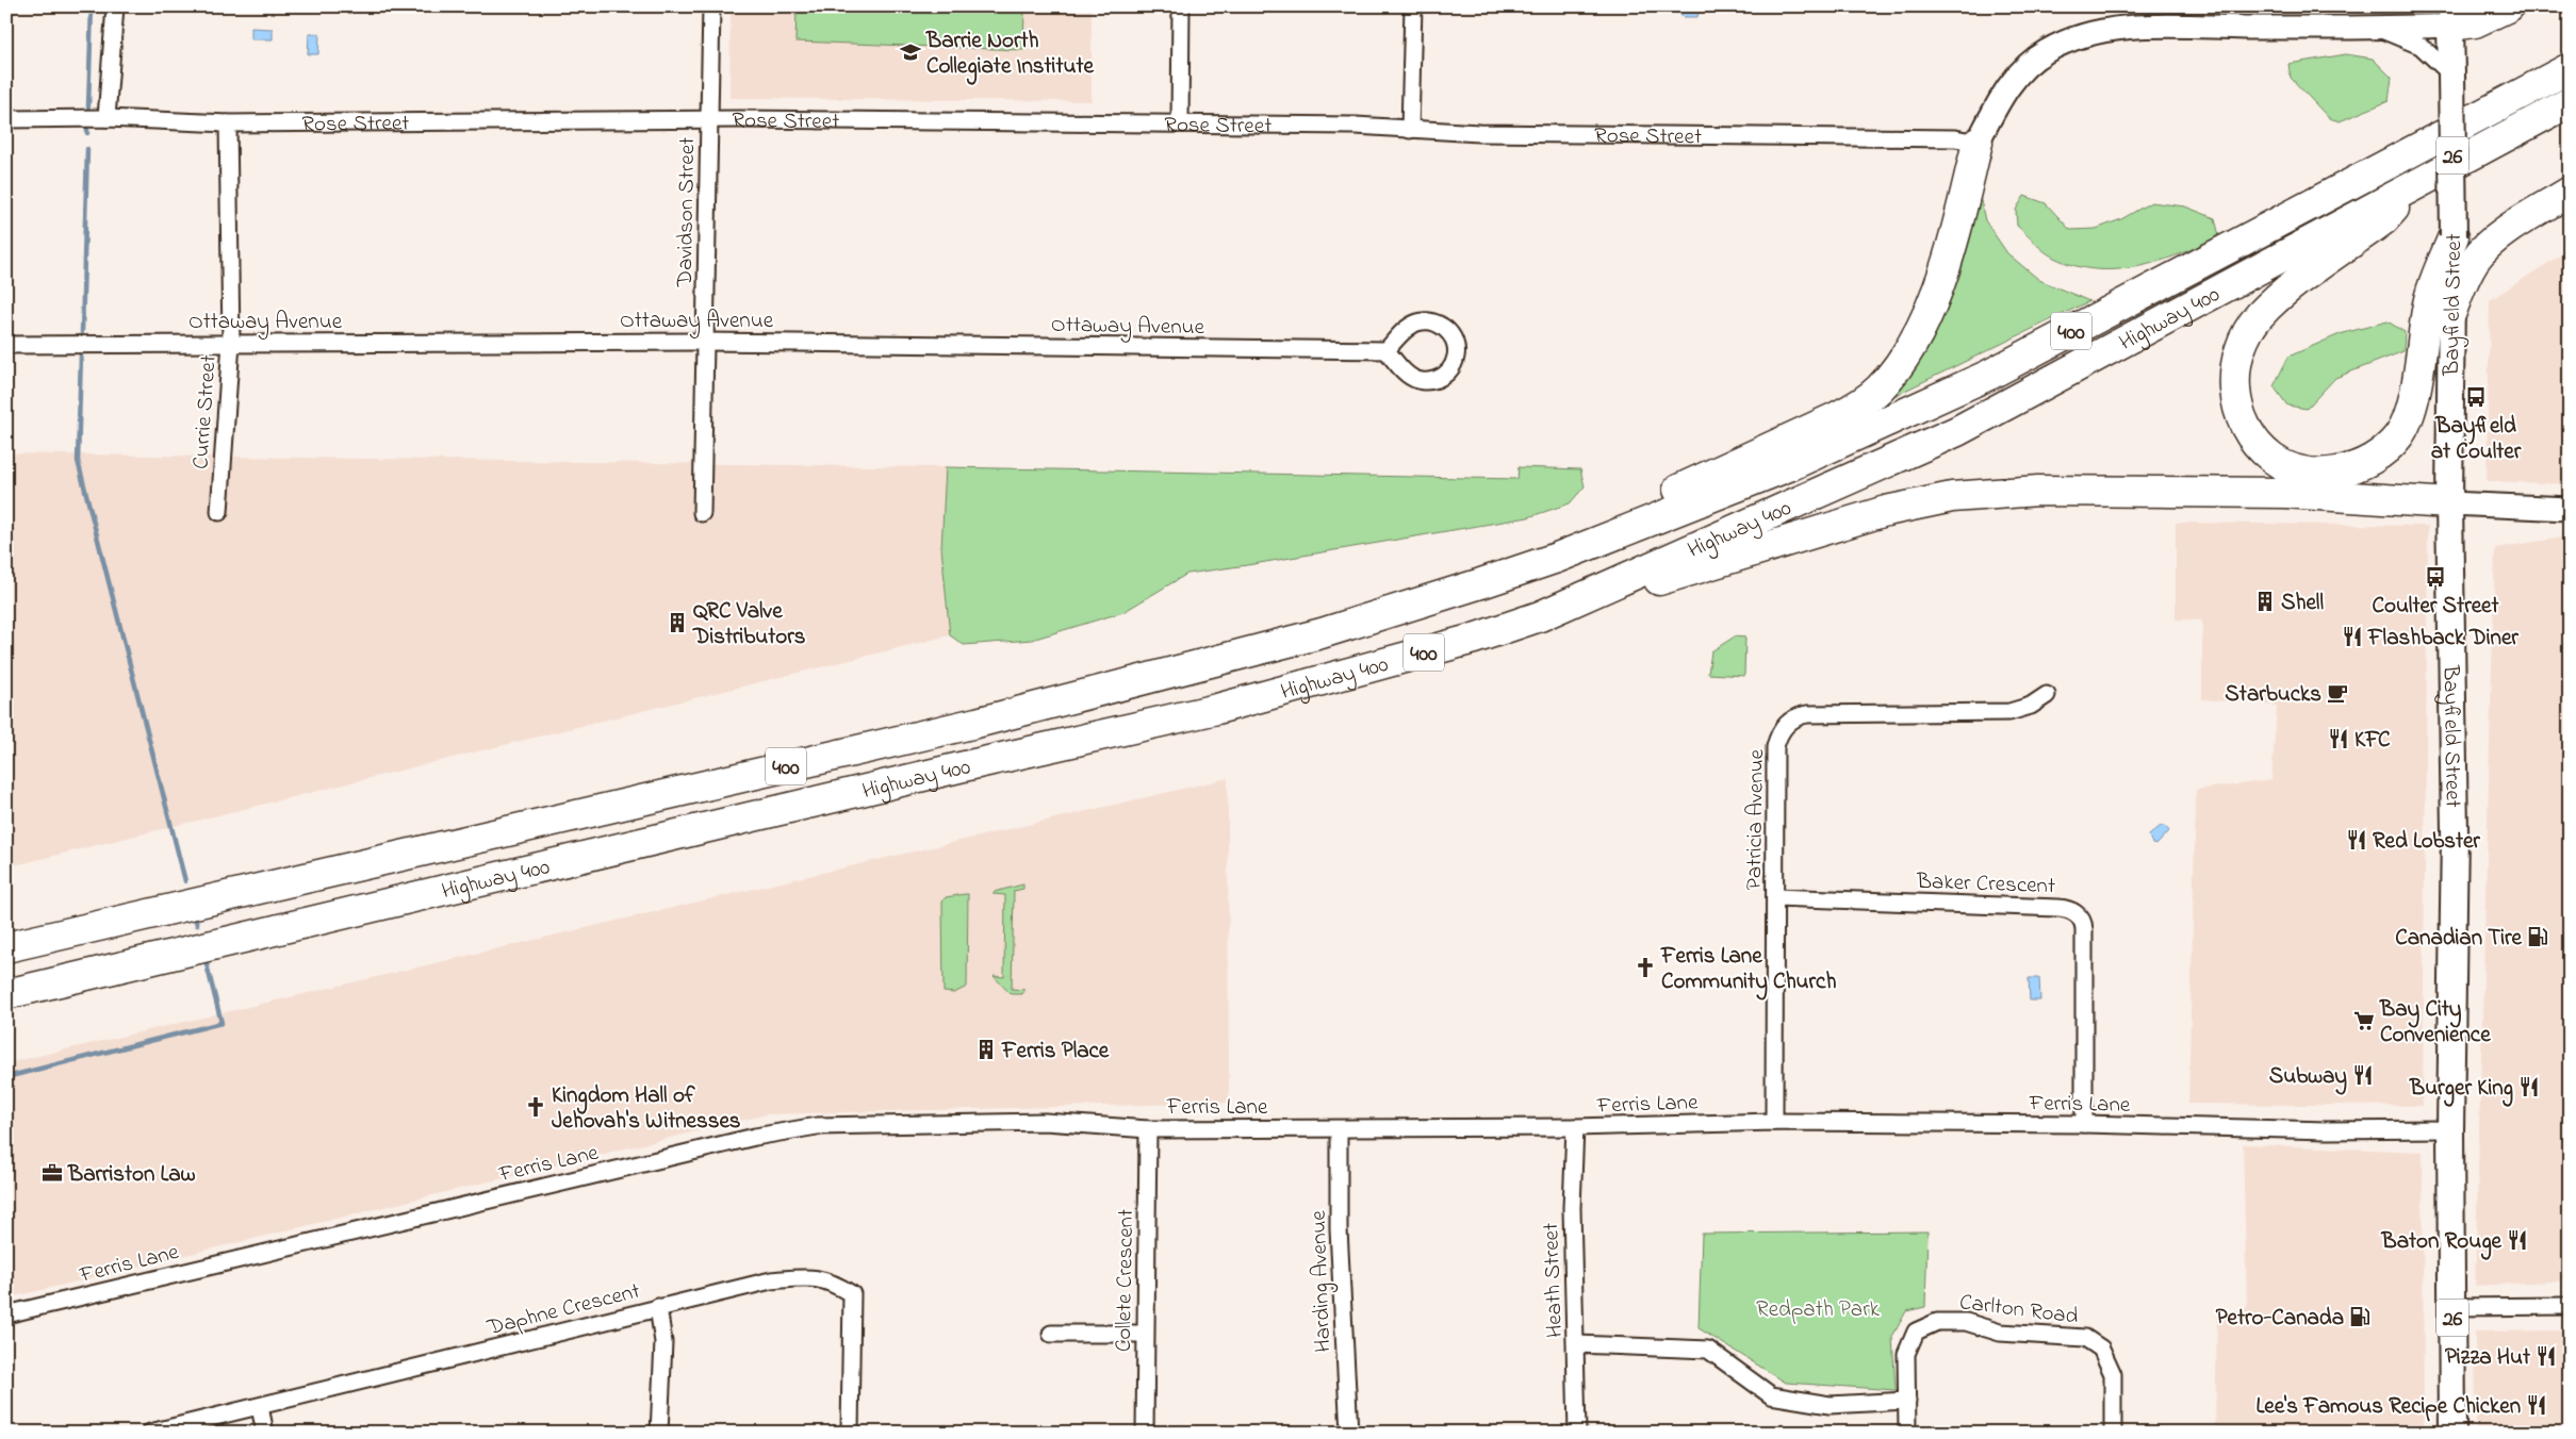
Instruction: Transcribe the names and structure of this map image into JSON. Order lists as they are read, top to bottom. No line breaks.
{"streets":{"highway":["Highway 400","400"],"main road":["26","Bayfield Street"],"street":["Rose Street","Davidson Street","Ottaway Avenue","Currie Street","Patricia Avenue","Baker Crescent","Ferris Lane","Collete Crescent","Heath Street","Harding Avenue","Daphne Crescent","Carlton Road"]},"crossings":[["Rose Street","Davidson Street"],["Rose Street","Currie Street"],["Davidson Street","Ottaway Avenue"],["Bayfield Street","Ferris Lane"],["Ottaway Avenue","Currie Street"],["Patricia Avenue","Baker Crescent"],["Patricia Avenue","Ferris Lane"],["Baker Crescent","Ferris Lane"],["Ferris Lane","Collete Crescent"],["Ferris Lane","Heath Street"],["Ferris Lane","Harding Avenue"]],"parks":["Redpath Park"],"places":{"school or university":["Barrie North Collegiate Institute"],"bus stop":["Bayfield at Coulter","Coulter Street"],"building":["Shell","QRC Valve Distributors","Ferris Place"],"restaurant":["Flashback Diner","KFC","Red Lobster","Subway","Burger King","Baton Rouge","Pizza Hut","Lee's Famous Recipe Chicken"],"cafe":["Starbucks"],"fuel station":["Canadian Tire","Petro-Canada"],"church":["Ferris Lane Community Church","Kingdom Hall of Jehovah's Witnesses"],"supermarket":["Bay City Convenience"],"office":["Barriston Law"]}}
